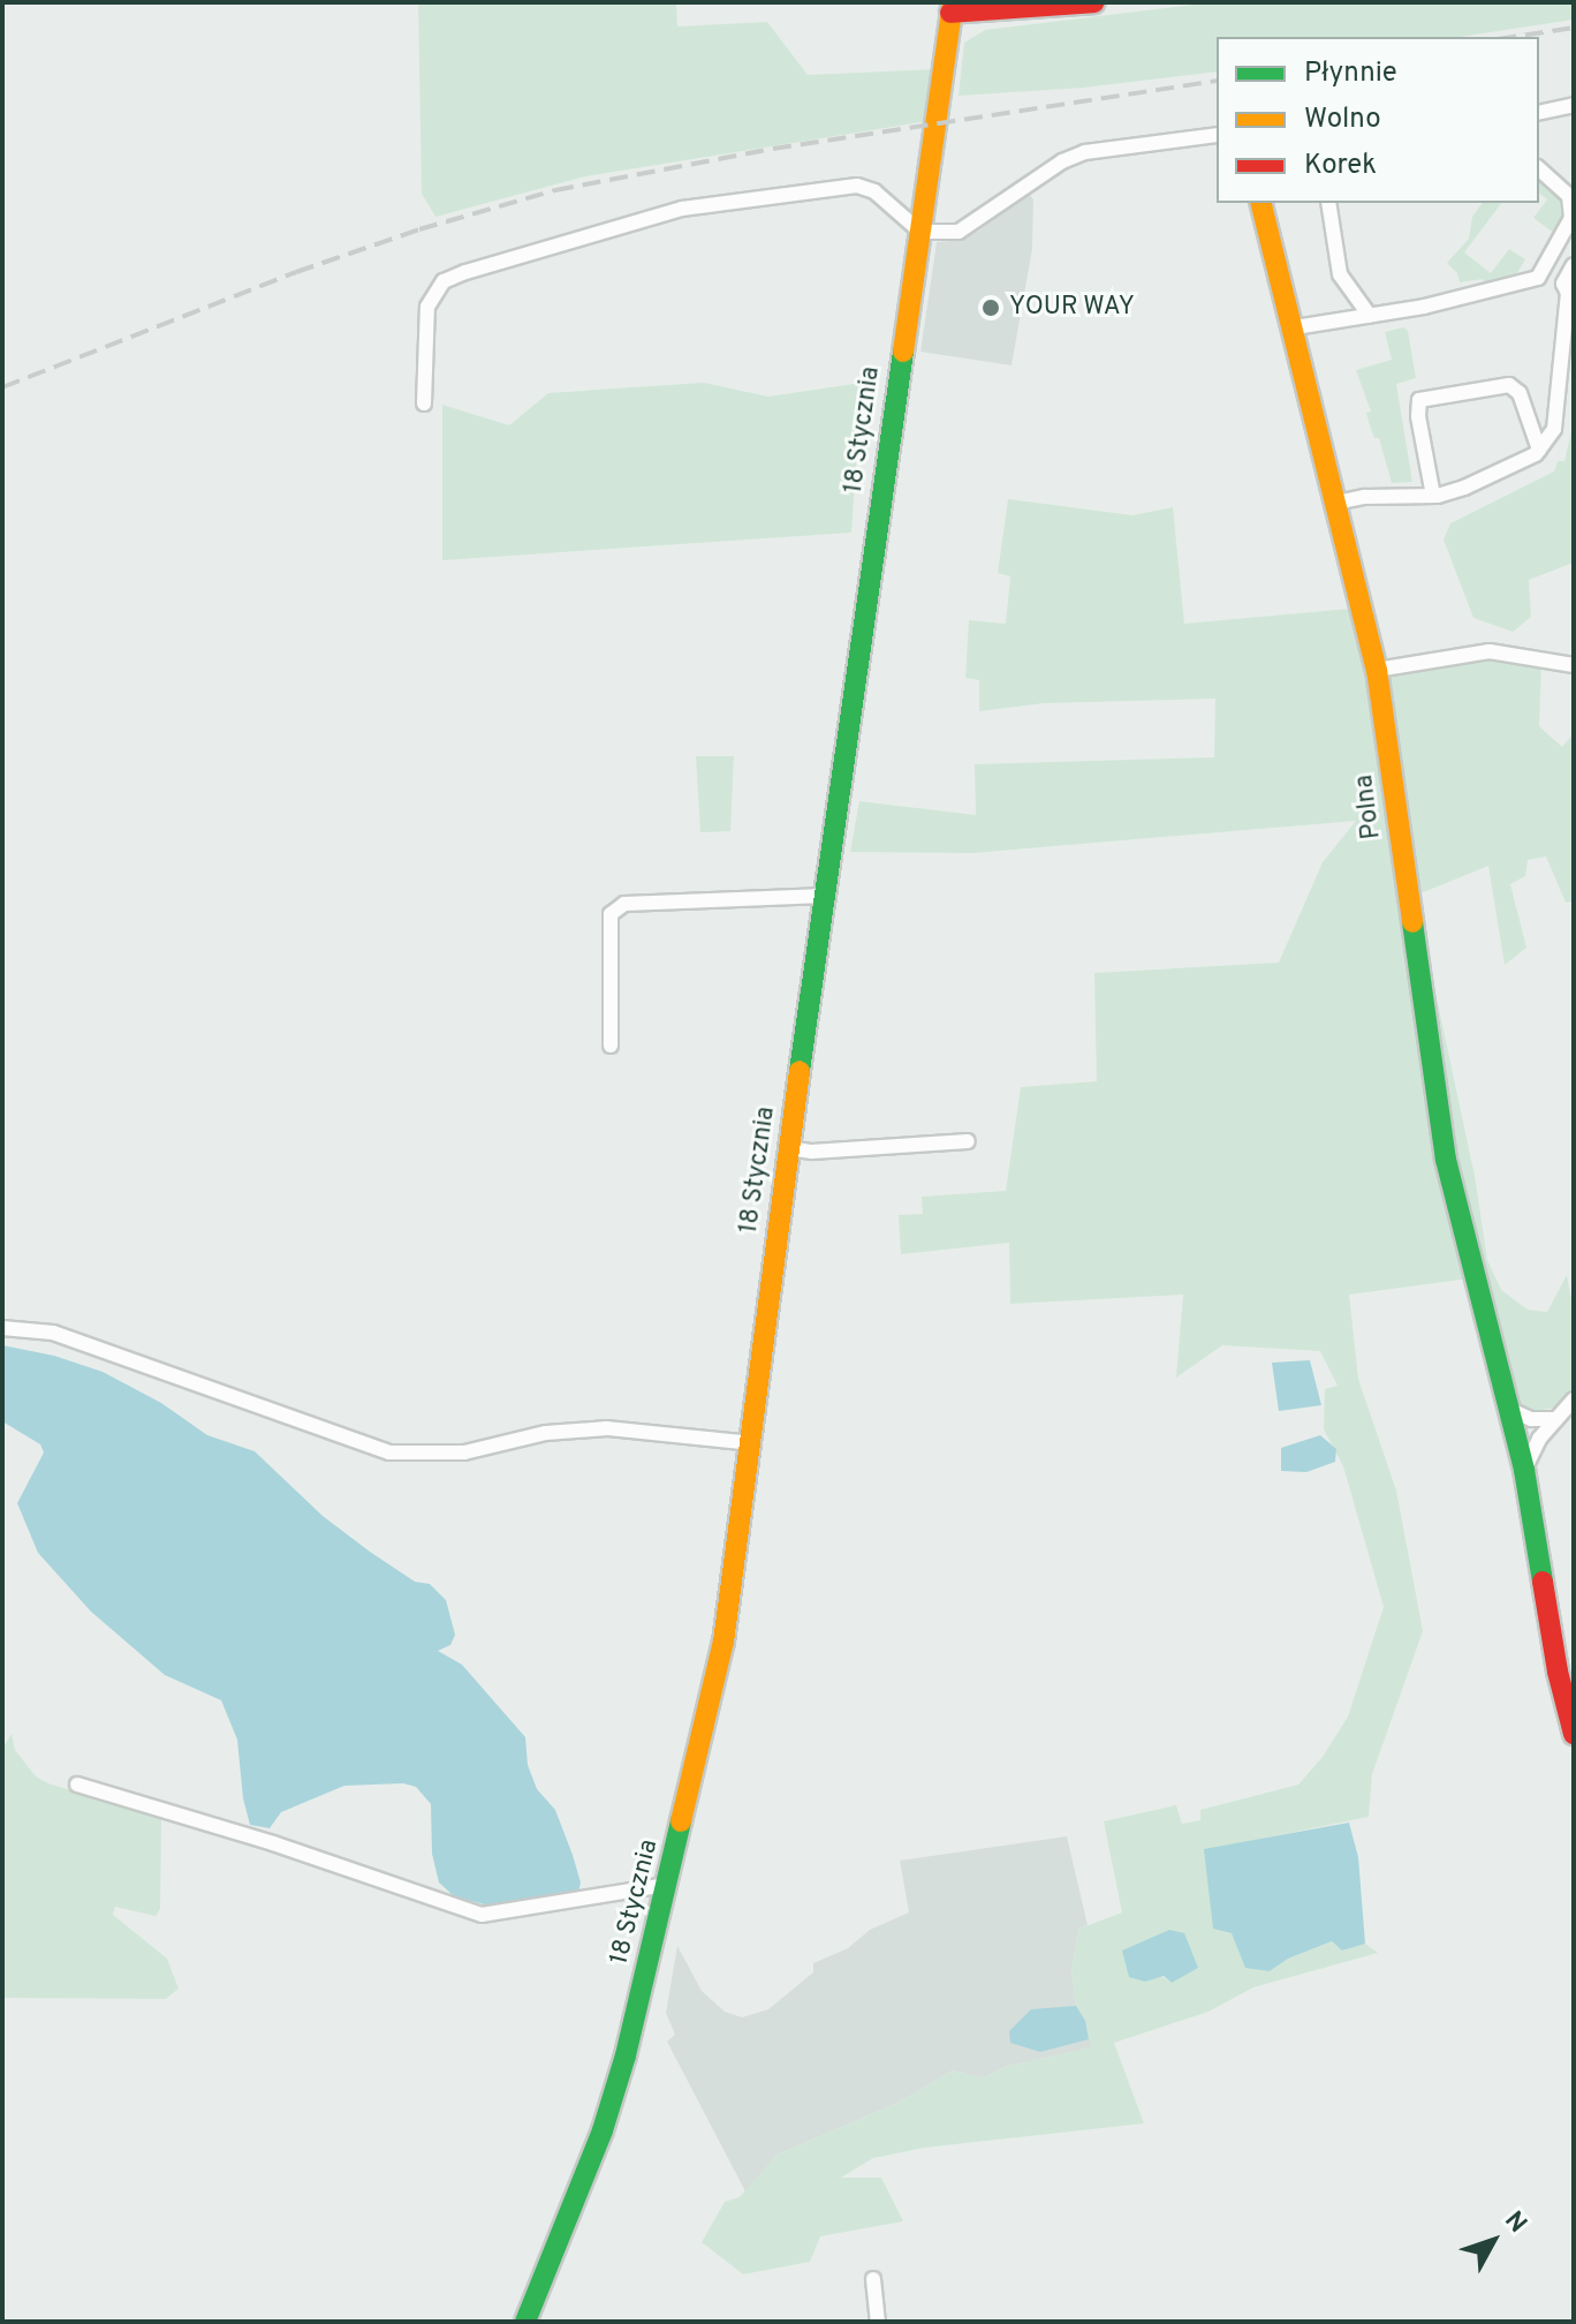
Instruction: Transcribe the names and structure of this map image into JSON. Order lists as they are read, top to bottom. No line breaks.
{"streets":{"street":["18 Stycznia","Polna"]},"places":["YOUR WAY"],"legend":["Płynnie","Wolno","Korek"],"north":"top right"}
